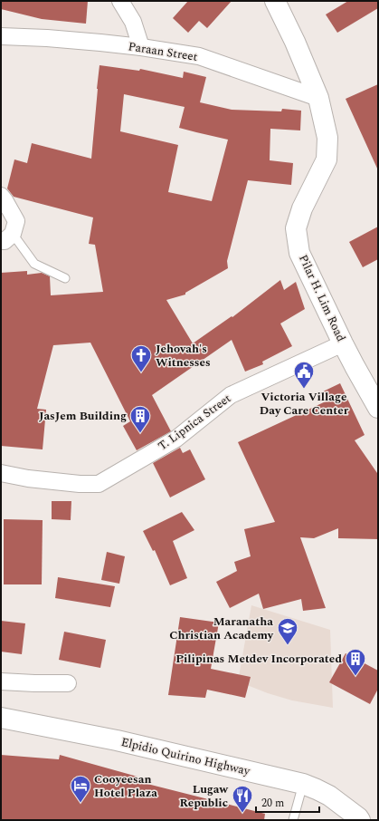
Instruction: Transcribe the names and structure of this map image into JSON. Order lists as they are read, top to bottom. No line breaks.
{"streets":{"main road":["Pilar H. Lim Road","Elpidio Quirino Highway"],"street":["Paraan Street","T. Lipnica Street"]},"crossings":[["Paraan Street","Pilar H. Lim Road"],["Pilar H. Lim Road","T. Lipnica Street"]],"places":{"church":["Jehovah's Witnesses"],"public building":["Victoria Village Day Care Center"],"building":["JasJem Building","Pilipinas Metdev Incorporated"],"school or university":["Maranatha Christian Academy"],"hotel":["Cooyeesan Hotel Plaza"],"restaurant":["Lugaw Republic"]},"scale_bar":"20 m"}
